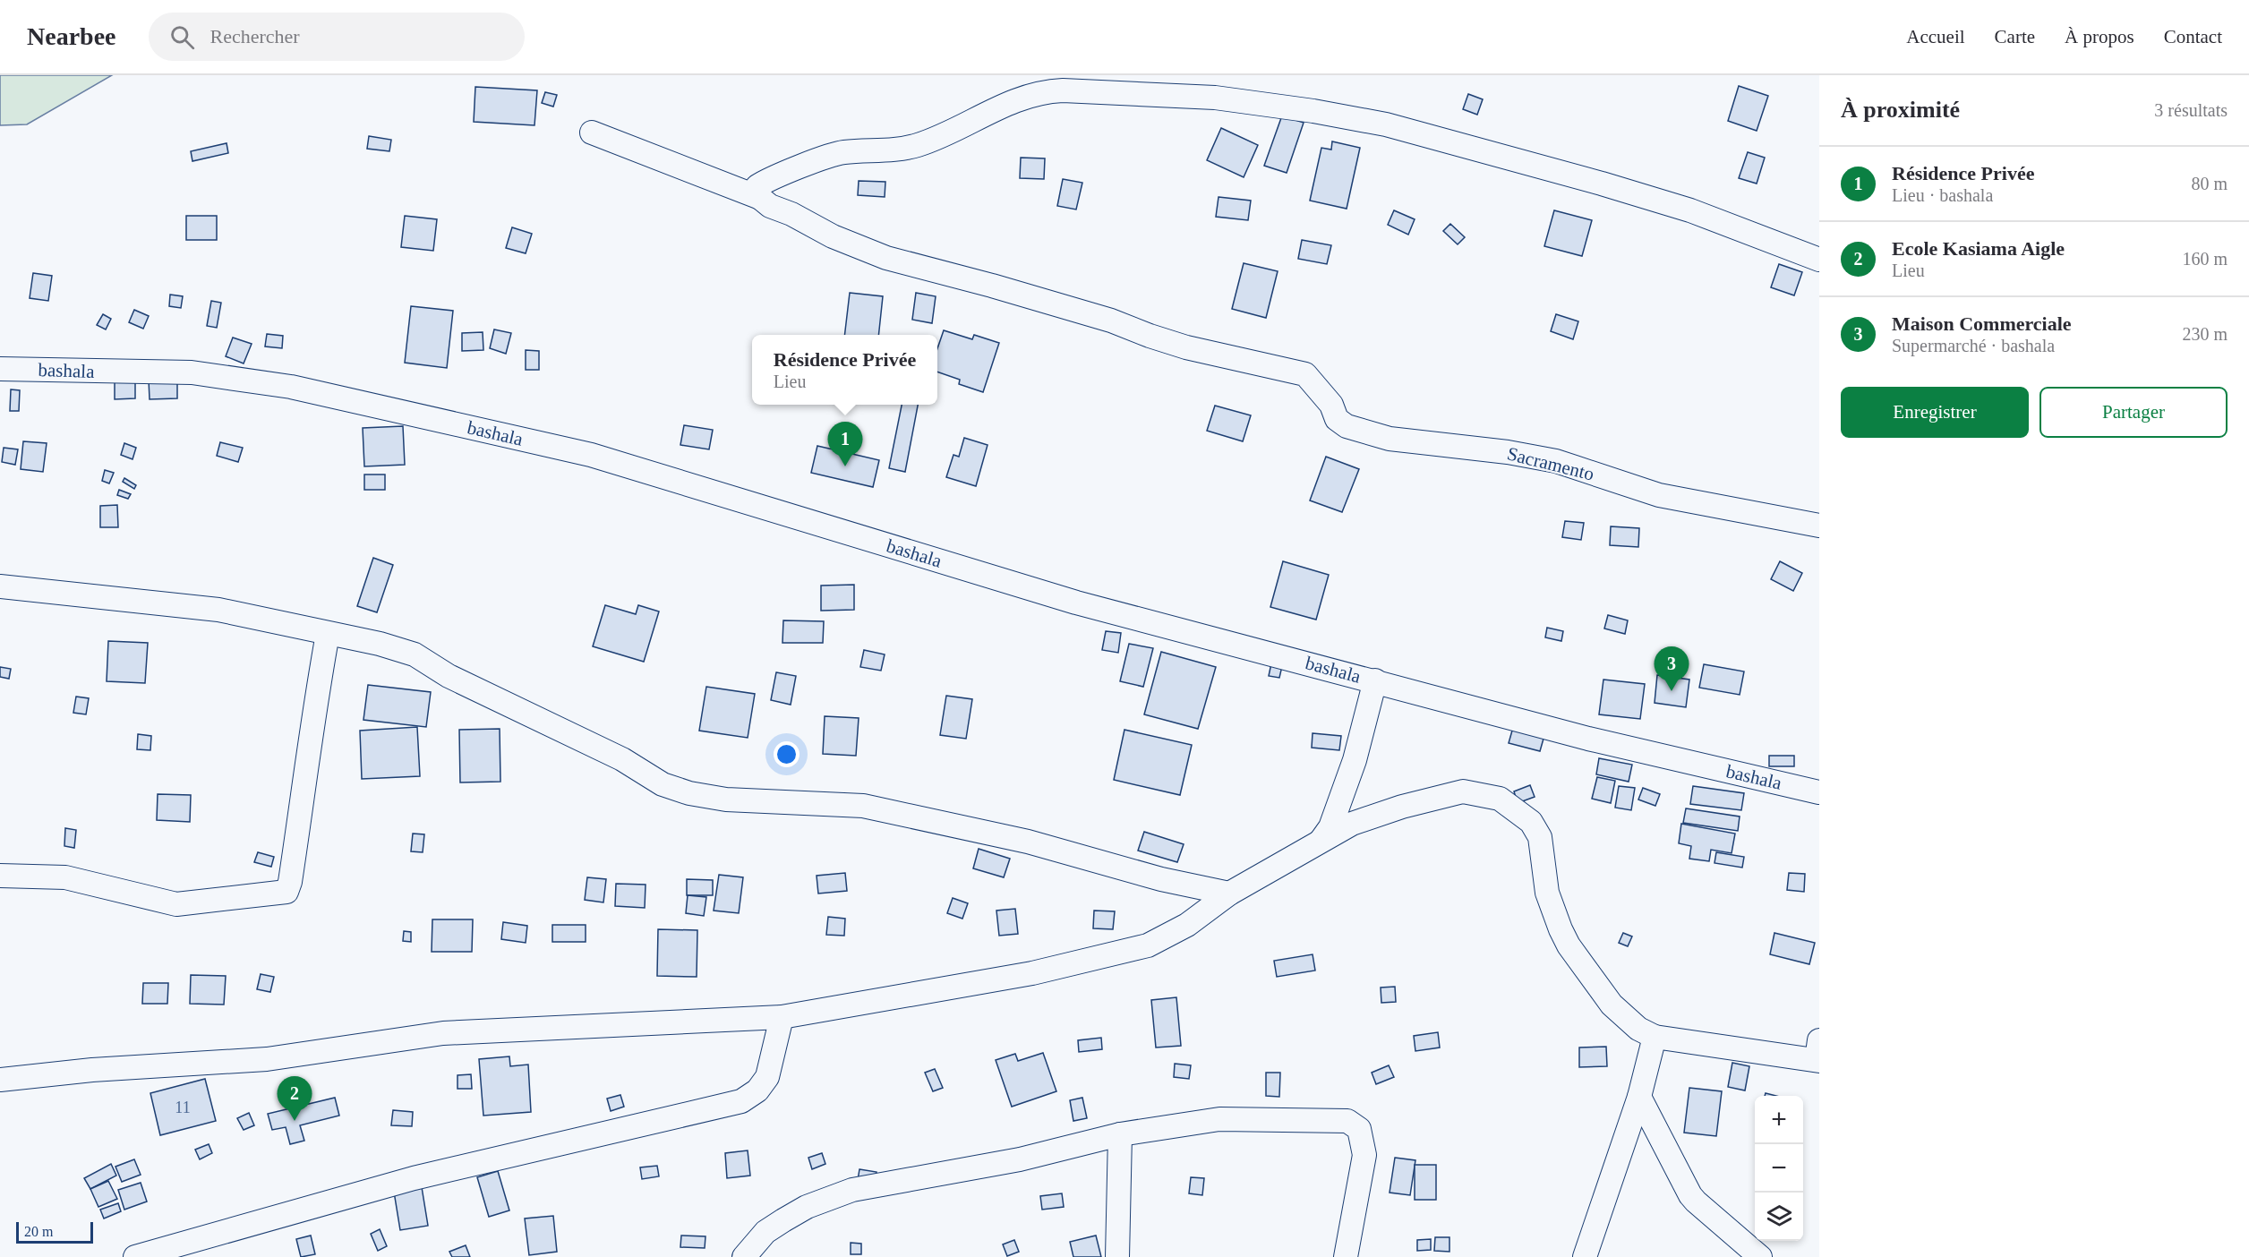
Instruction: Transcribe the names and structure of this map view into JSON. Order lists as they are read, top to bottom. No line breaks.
{"streets":{"street":["bashala","Sacramento"]},"house_numbers":["11"],"scale_bar":"20 m","page":{"header":"Nearbee","search":"Rechercher","nav":["Accueil","Carte","À propos","Contact"],"heading":["À proximité","3 résultats"],"list":[{"mark":"1","name":"Résidence Privée","note":"Lieu · bashala","value":"80 m"},{"mark":"2","name":"Ecole Kasiama Aigle","note":"Lieu","value":"160 m"},{"mark":"3","name":"Maison Commerciale","note":"Supermarché · bashala","value":"230 m"}],"popup":["Résidence Privée","Lieu"],"buttons":["Enregistrer","Partager"],"pins":["1","3","2"],"map_buttons":["+","−"],"scale":"20 m"}}
